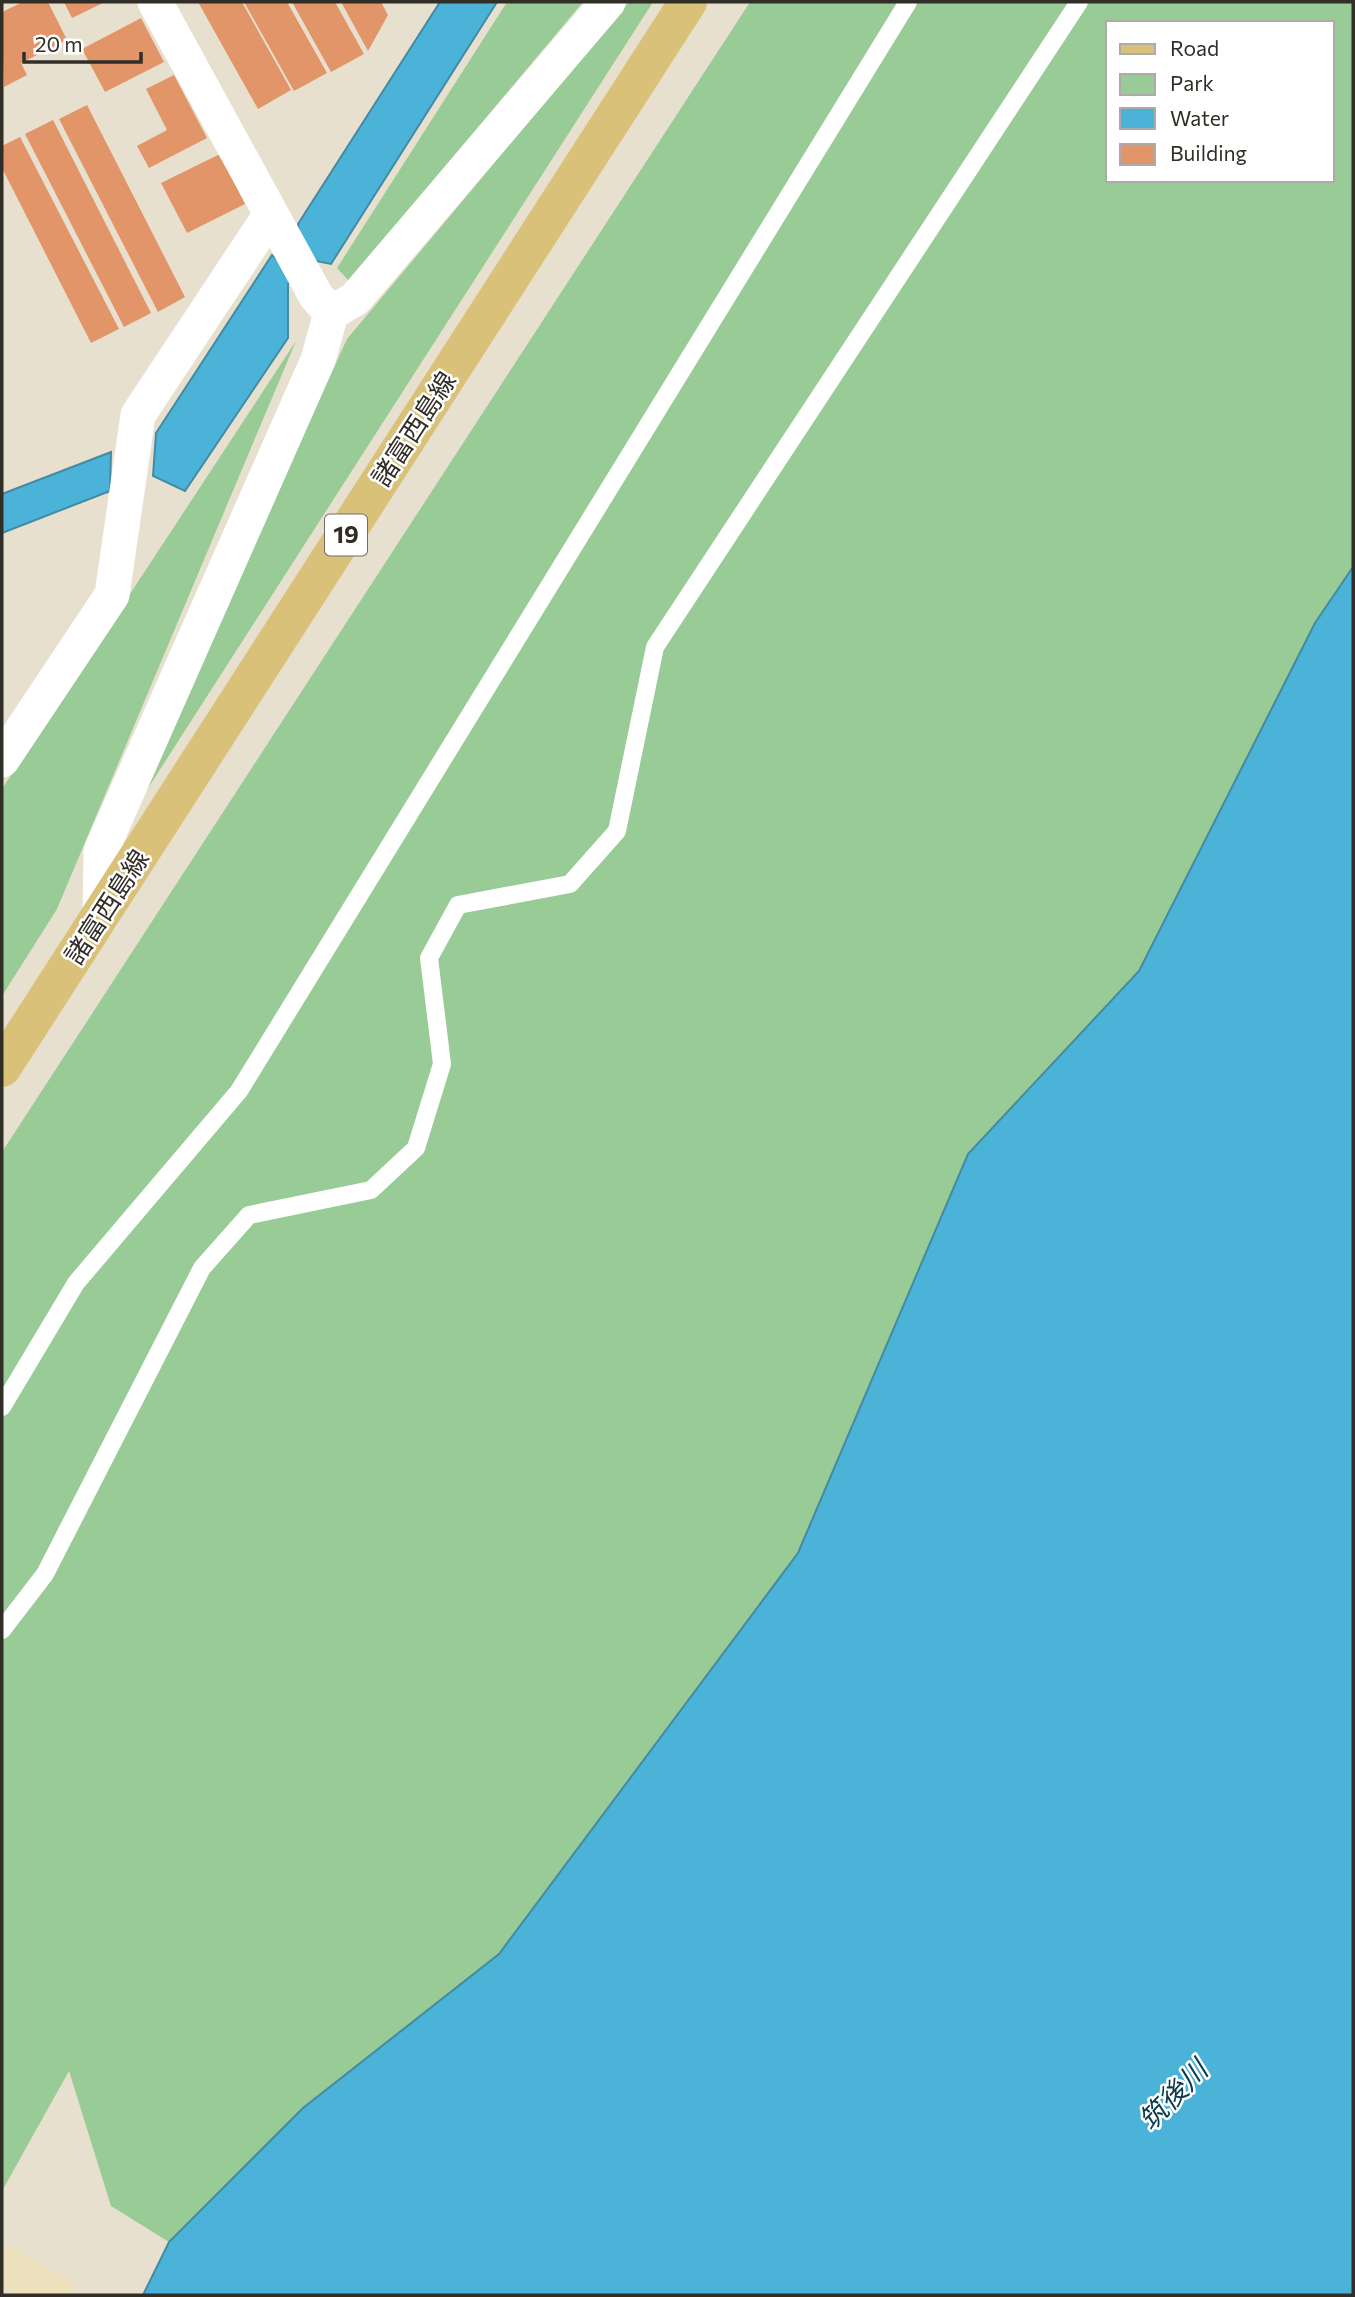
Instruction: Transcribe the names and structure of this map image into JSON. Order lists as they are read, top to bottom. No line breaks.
{"streets":{"main road":["諸富西島線","19"]},"water":["筑後川"],"legend":["Road","Park","Water","Building"],"scale_bar":"20 m"}
